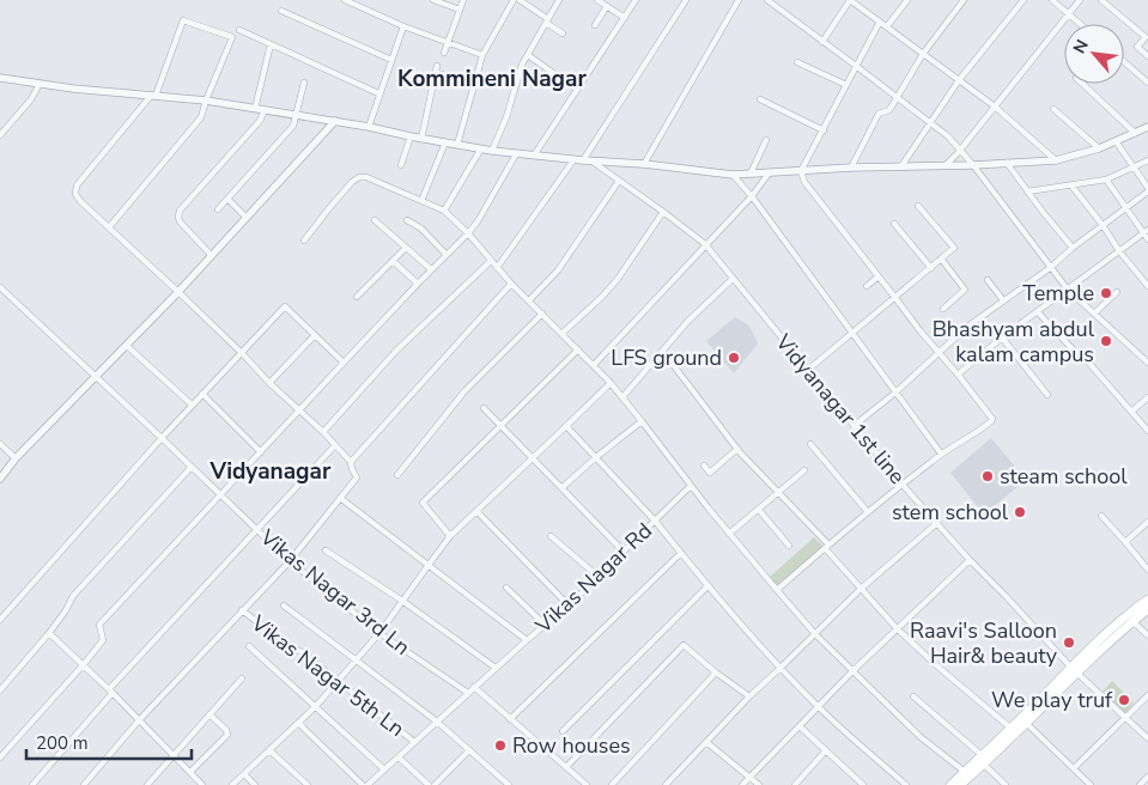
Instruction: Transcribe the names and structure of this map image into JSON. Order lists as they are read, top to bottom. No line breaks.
{"streets":{"street":["Vidyanagar 1st line","Vikas Nagar Rd","Vikas Nagar 3rd Ln","Vikas Nagar 5th Ln"]},"crossings":[["Vikas Nagar Rd","Vikas Nagar 3rd Ln"],["Vikas Nagar Rd","Vikas Nagar 5th Ln"]],"districts":["Kommineni Nagar","Vidyanagar"],"places":["Temple","Bhashyam abdul kalam campus","LFS ground","steam school","stem school","Raavi's Salloon Hair& beauty","We play truf","Row houses"],"scale_bar":"200 m","north":"top left"}
